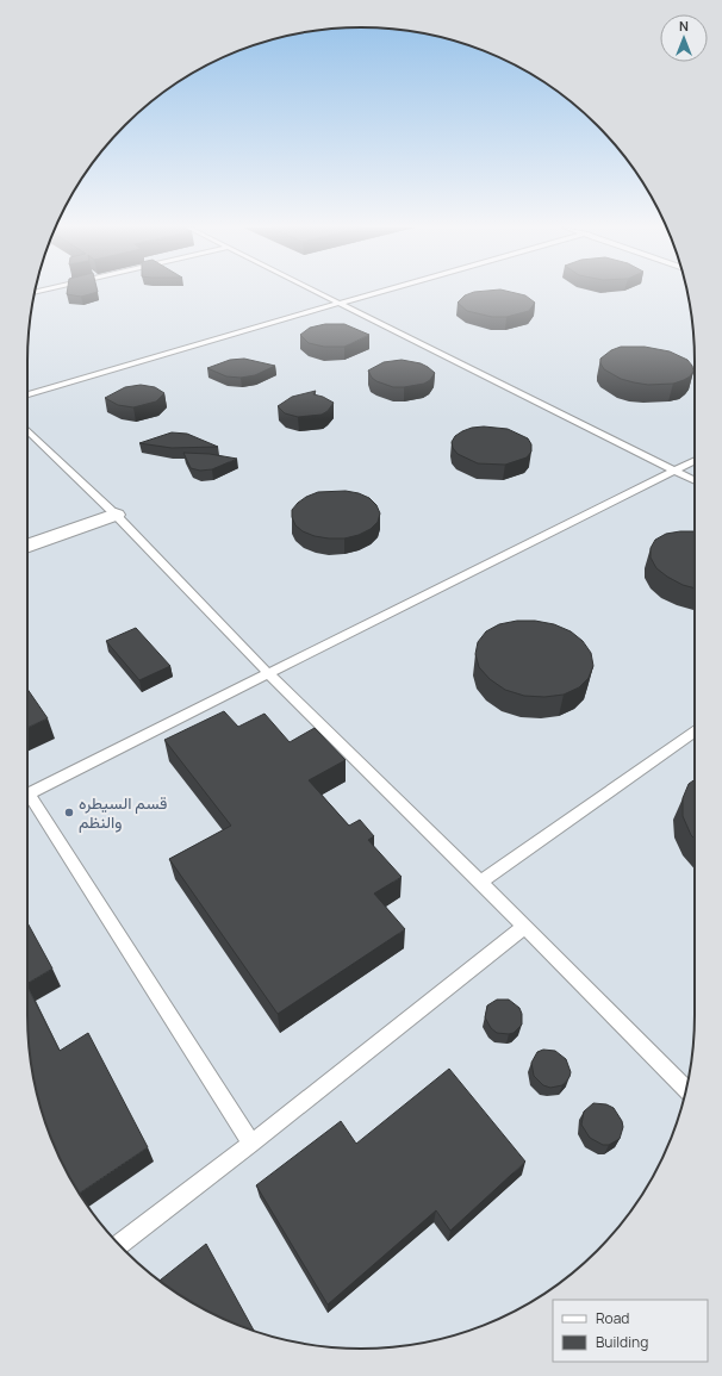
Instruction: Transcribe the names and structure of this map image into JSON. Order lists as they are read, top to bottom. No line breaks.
{"places":["قسم السيطره والنظم"],"legend":["Road","Building"],"north":"top"}
